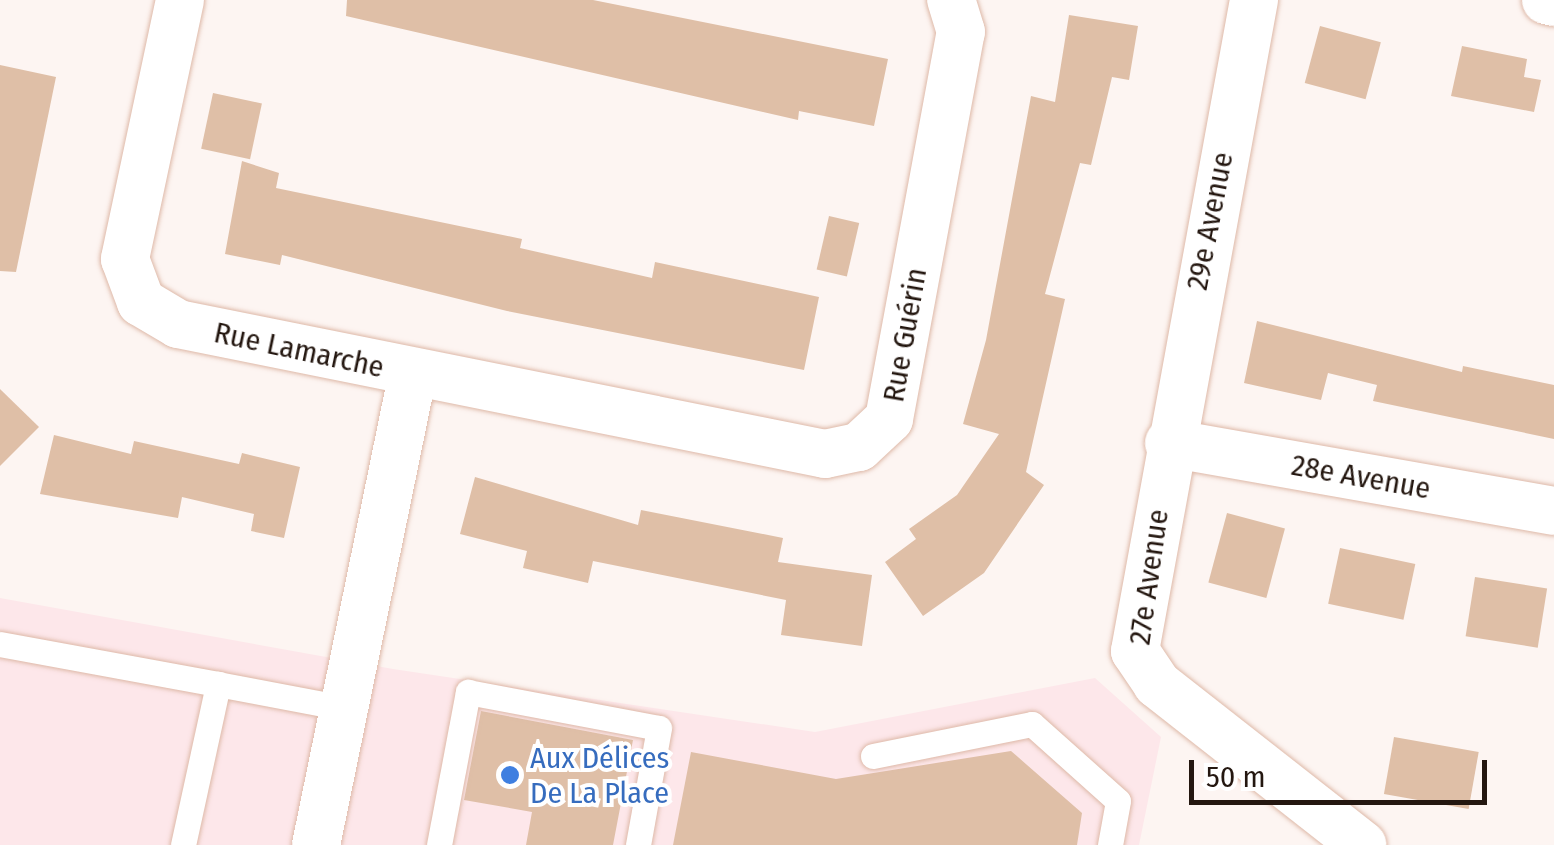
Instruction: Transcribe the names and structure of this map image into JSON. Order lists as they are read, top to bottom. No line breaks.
{"streets":{"street":["29e Avenue","Rue Guérin","Rue Lamarche","28e Avenue","27e Avenue"]},"crossings":[["29e Avenue","28e Avenue"],["29e Avenue","27e Avenue"],["Rue Guérin","Rue Lamarche"],["28e Avenue","27e Avenue"]],"places":["Aux Délices De La Place"],"scale_bar":"50 m"}
